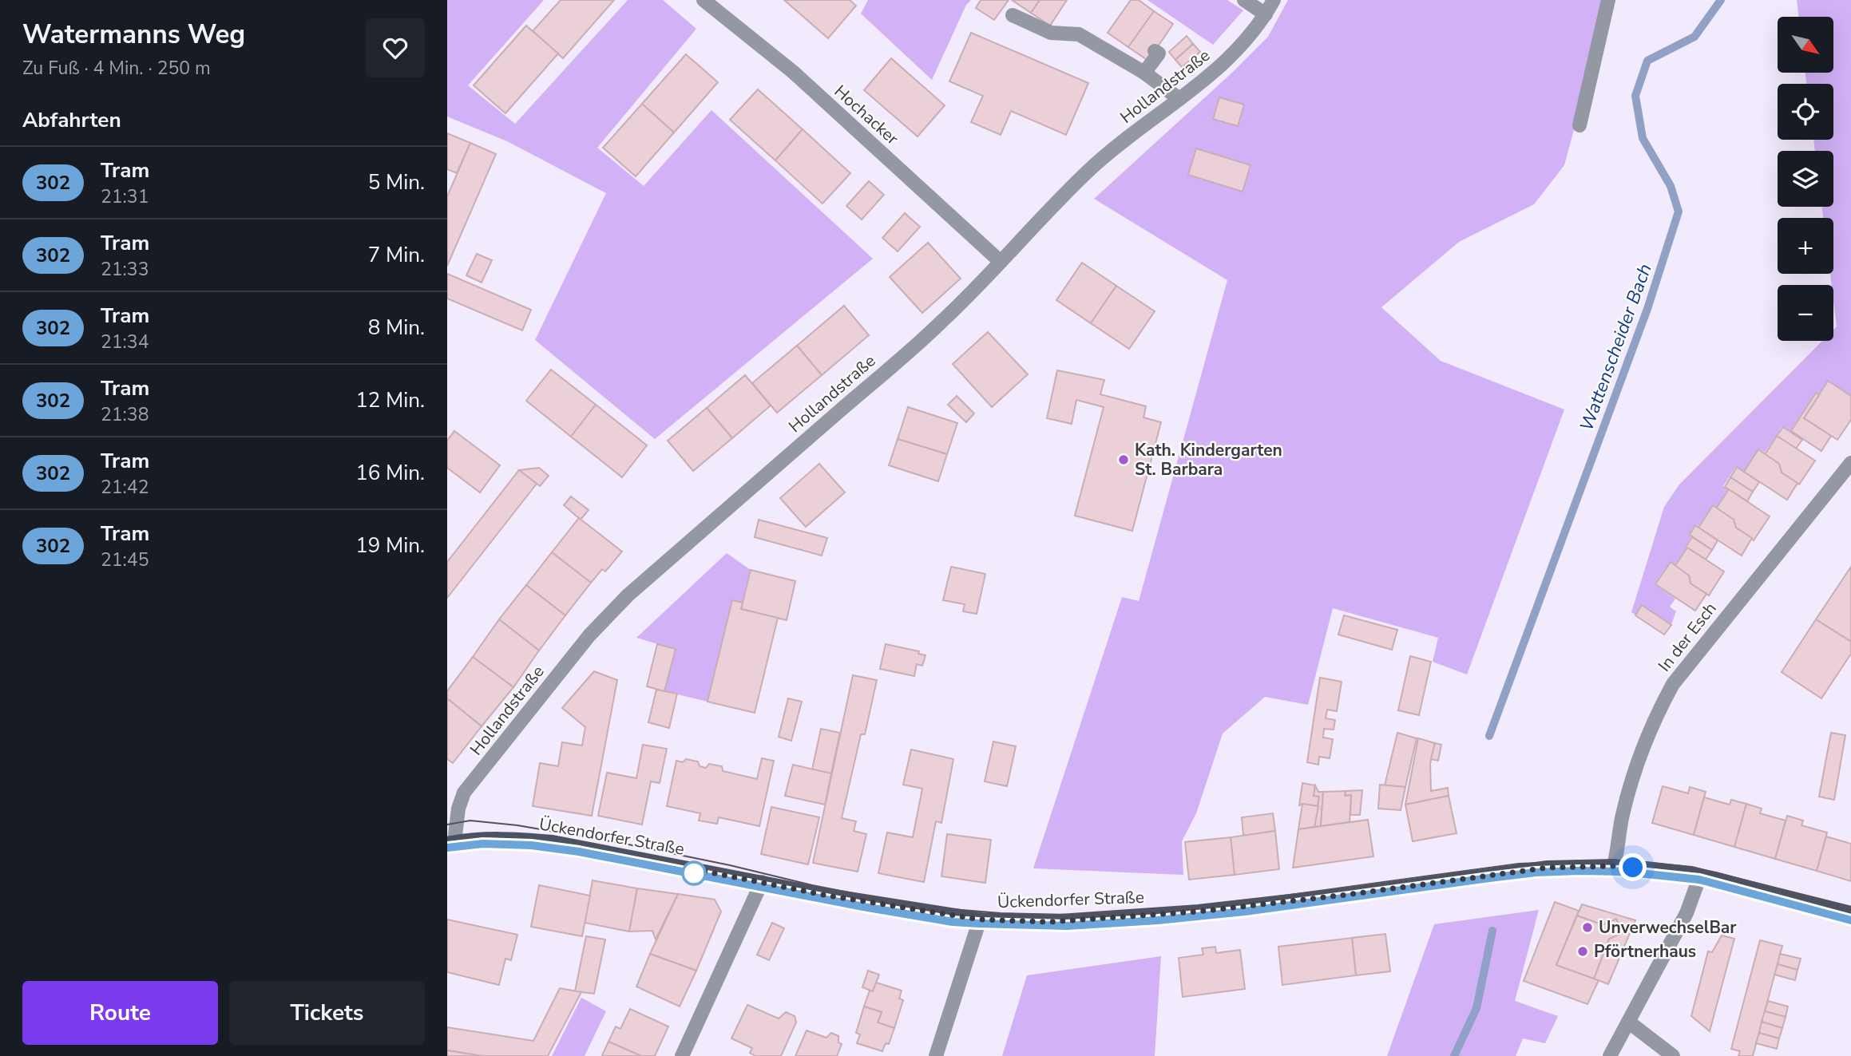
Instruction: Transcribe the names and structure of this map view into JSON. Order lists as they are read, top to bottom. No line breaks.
{"streets":{"main road":["Ückendorfer Straße"],"street":["Hollandstraße","Hochacker","In der Esch"]},"crossings":[["Hollandstraße","Hochacker"],["Hollandstraße","Ückendorfer Straße"],["In der Esch","Ückendorfer Straße"]],"water":["Wattenscheider Bach"],"places":["Kath. Kindergarten St. Barbara","UnverwechselBar","Pförtnerhaus"],"lines":["tram line 302"],"north":"bottom right","page":{"heading":[["Watermanns Weg","Zu Fuß · 4 Min. · 250 m"],"Abfahrten"],"map_buttons":["+","−"],"list":[{"mark":"302","name":"Tram","note":"21:31","value":"5 Min."},{"mark":"302","name":"Tram","note":"21:33","value":"7 Min."},{"mark":"302","name":"Tram","note":"21:34","value":"8 Min."},{"mark":"302","name":"Tram","note":"21:38","value":"12 Min."},{"mark":"302","name":"Tram","note":"21:42","value":"16 Min."},{"mark":"302","name":"Tram","note":"21:45","value":"19 Min."}],"buttons":["Route","Tickets"]}}
